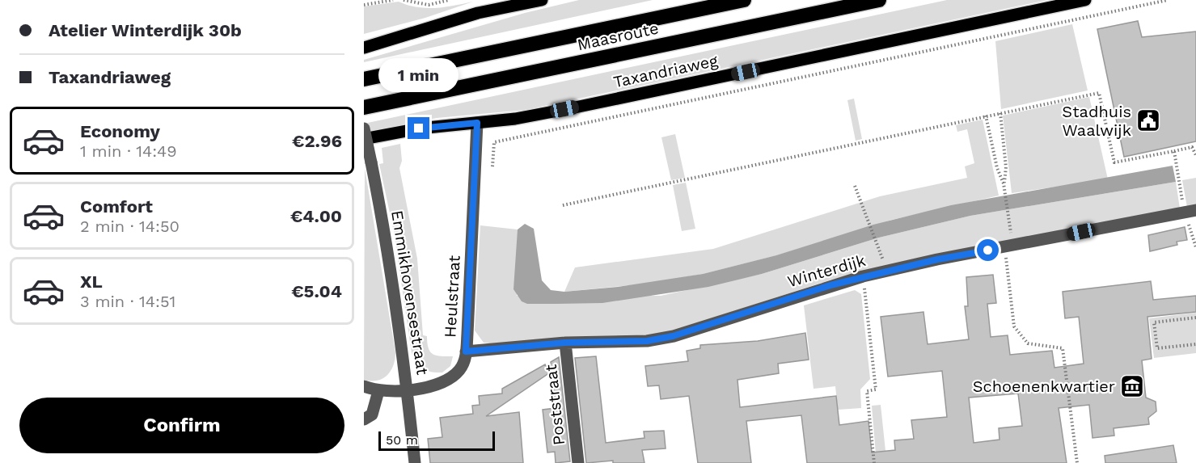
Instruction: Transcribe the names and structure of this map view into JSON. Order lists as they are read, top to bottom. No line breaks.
{"streets":{"highway":["Maasroute"],"main road":["Taxandriaweg"],"street":["Winterdijk","Emmikhovensestraat","Heulstraat","Poststraat"]},"crossings":[["Taxandriaweg","Heulstraat"],["Winterdijk","Heulstraat"],["Winterdijk","Poststraat"],["Emmikhovensestraat","Heulstraat"]],"places":{"public building":["Stadhuis Waalwijk"],"museum":["Schoenenkwartier"]},"scale_bar":"50 m","page":{"banner":["Atelier Winterdijk 30b","Taxandriaweg"],"bubble":"1 min","list":[{"name":"Economy","note":"1 min · 14:49","value":"€2.96"},{"name":"Comfort","note":"2 min · 14:50","value":"€4.00"},{"name":"XL","note":"3 min · 14:51","value":"€5.04"}],"buttons":"Confirm","scale":"50 m"}}
